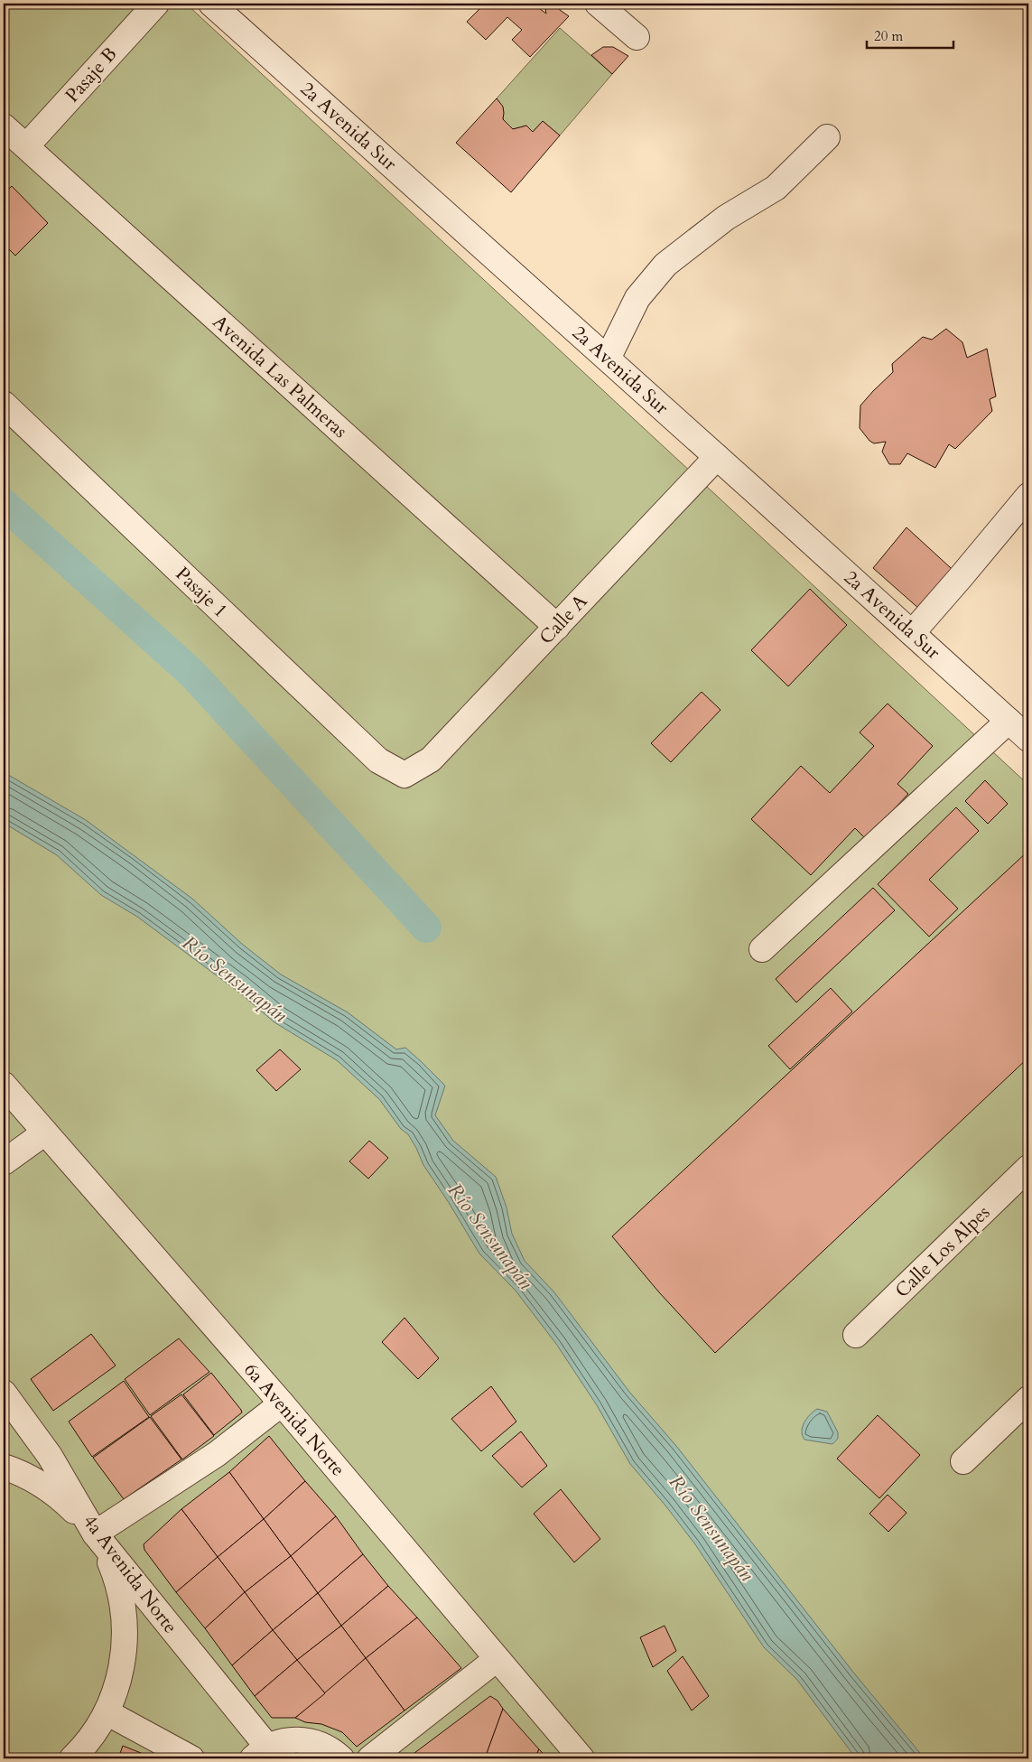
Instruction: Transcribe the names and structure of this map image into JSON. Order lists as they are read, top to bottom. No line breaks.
{"streets":{"street":["Pasaje B","2a Avenida Sur","Avenida Las Palmeras","Pasaje 1","Calle A","Calle Los Alpes","6a Avenida Norte","4a Avenida Norte"]},"crossings":[["Pasaje B","Avenida Las Palmeras"],["2a Avenida Sur","Calle A"],["Avenida Las Palmeras","Calle A"],["Pasaje 1","Calle A"]],"water":["Río Sensunapán"],"scale_bar":"20 m"}
